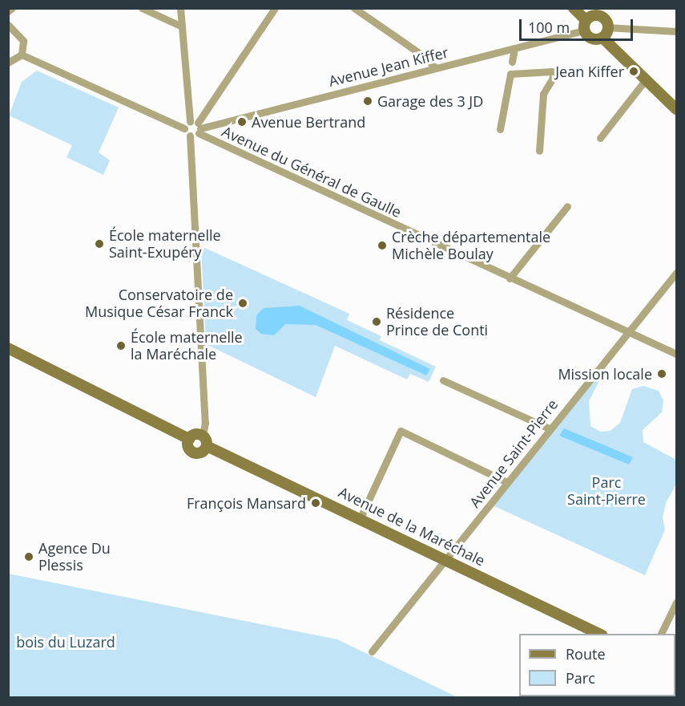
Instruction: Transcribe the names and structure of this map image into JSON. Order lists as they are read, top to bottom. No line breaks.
{"streets":{"street":["Avenue Jean Kiffer","Avenue du Général de Gaulle","Avenue Saint-Pierre","Avenue de la Maréchale"]},"crossings":[["Avenue Jean Kiffer","Avenue du Général de Gaulle"],["Avenue du Général de Gaulle","Avenue Saint-Pierre"],["Avenue Saint-Pierre","Avenue de la Maréchale"]],"parks":["Parc Saint-Pierre","bois du Luzard"],"places":["Jean Kiffer","Garage des 3 JD","Avenue Bertrand","École maternelle Saint-Exupéry","Crèche départementale Michèle Boulay","Conservatoire de Musique César Franck","Résidence Prince de Conti","École maternelle la Maréchale","Mission locale","François Mansard","Agence Du Plessis"],"legend":["Route","Parc"],"scale_bar":"100 m"}
